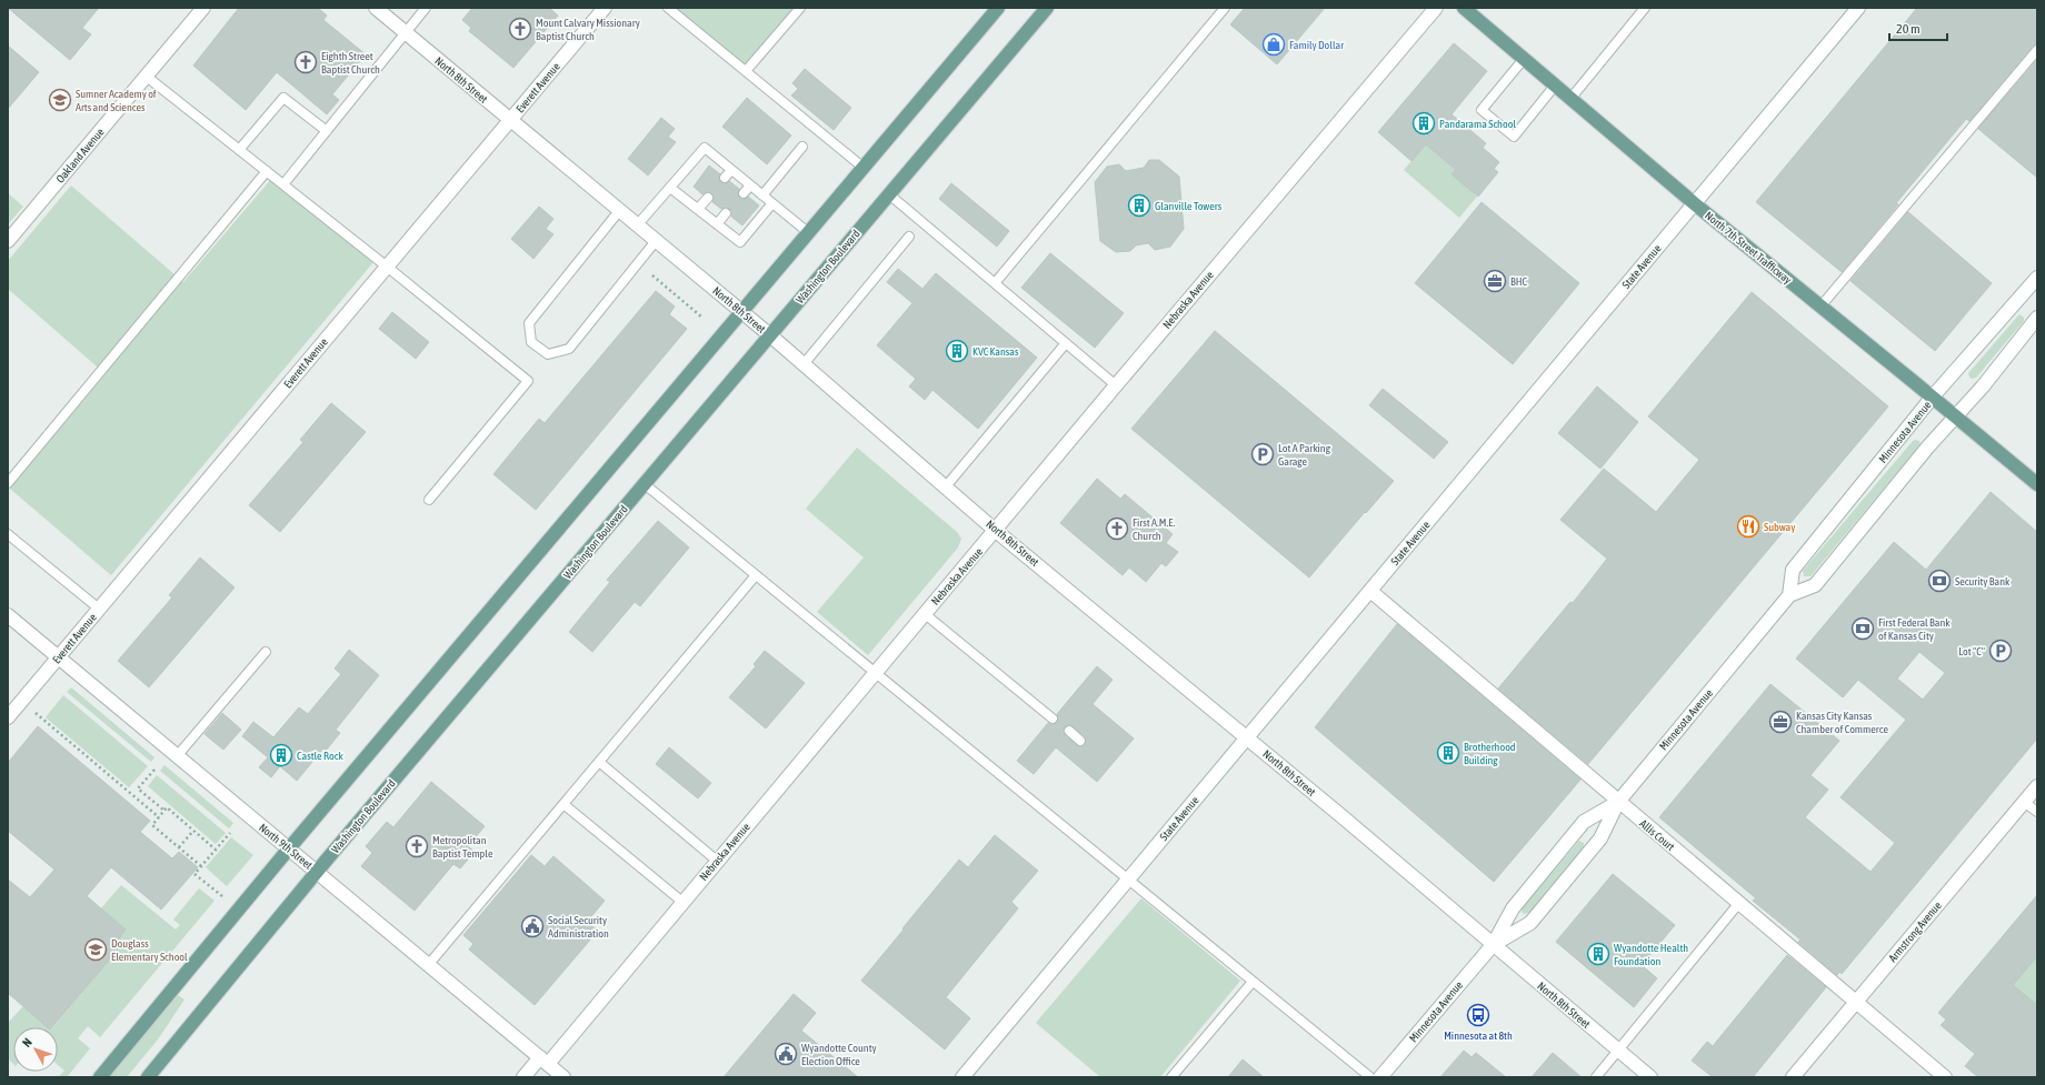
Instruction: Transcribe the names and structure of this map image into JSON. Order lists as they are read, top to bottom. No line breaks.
{"streets":{"main road":["North 7th Street Trafficway","Washington Boulevard"],"street":["North 8th Street","Everett Avenue","Oakland Avenue","State Avenue","Nebraska Avenue","Minnesota Avenue","Allis Court","North 9th Street","Armstrong Avenue"]},"crossings":[["North 8th Street","Everett Avenue"],["North 8th Street","Washington Boulevard"],["North 8th Street","State Avenue"],["North 8th Street","Nebraska Avenue"],["North 8th Street","Minnesota Avenue"],["Everett Avenue","North 9th Street"],["North 7th Street Trafficway","State Avenue"],["North 7th Street Trafficway","Minnesota Avenue"],["Washington Boulevard","North 9th Street"],["State Avenue","Allis Court"],["Nebraska Avenue","North 9th Street"],["Minnesota Avenue","Allis Court"],["Allis Court","Armstrong Avenue"]],"places":{"church":["Mount Calvary Missionary Baptist Church","Eighth Street Baptist Church","First A.M.E. Church","Metropolitan Baptist Temple"],"shop":["Family Dollar"],"school or university":["Sumner Academy of Arts and Sciences","Douglass Elementary School"],"building":["Pandarama School","Glanville Towers","KVC Kansas","Brotherhood Building","Castle Rock","Wyandotte Health Foundation"],"office":["BHC","Kansas City Kansas Chamber of Commerce"],"parking":["Lot A Parking Garage","Lot \"C\""],"restaurant":["Subway"],"bank":["Security Bank","First Federal Bank of Kansas City"],"public building":["Social Security Administration","Wyandotte County Election Office"],"bus stop":["Minnesota at 8th"]},"scale_bar":"20 m","north":"top left"}
